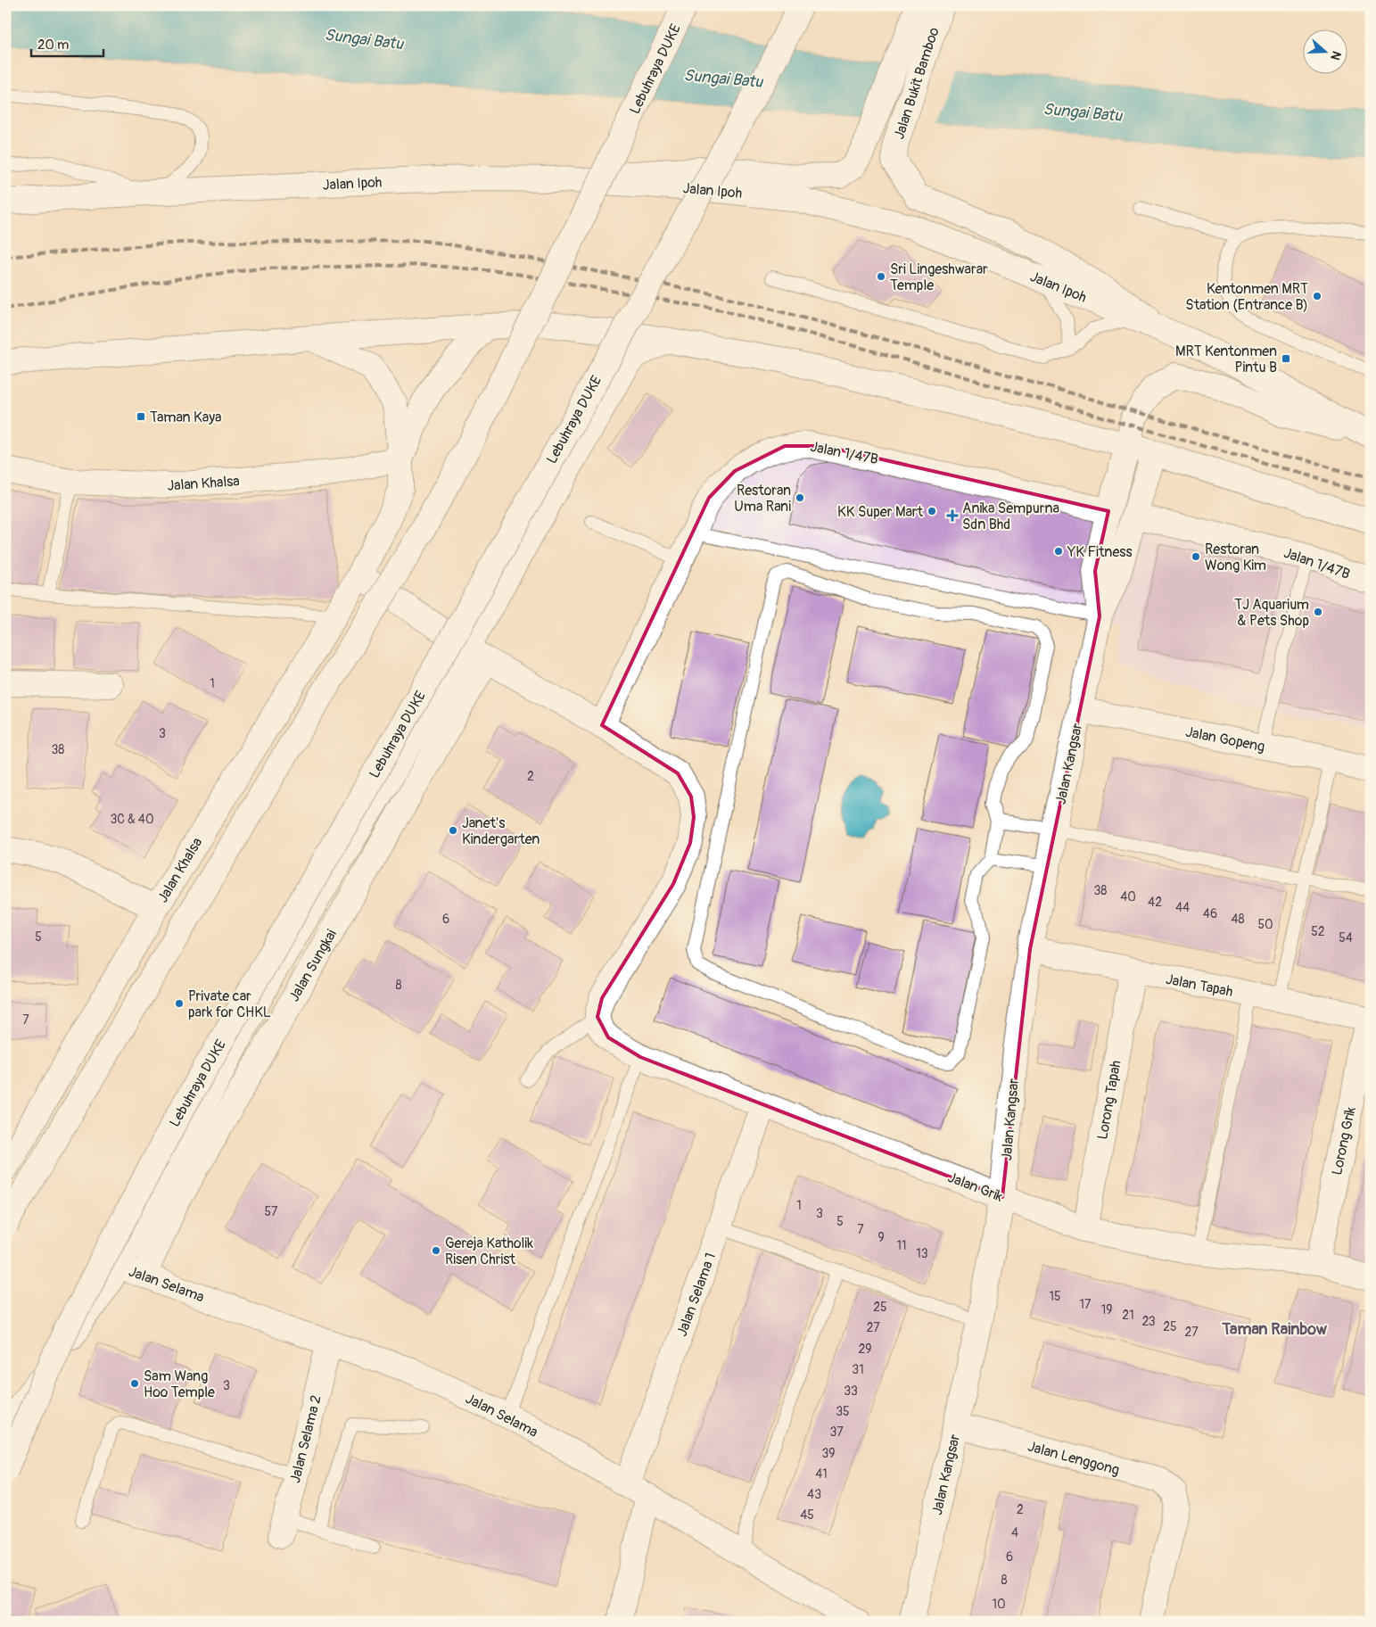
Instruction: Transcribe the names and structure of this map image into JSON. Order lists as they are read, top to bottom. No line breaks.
{"streets":{"main road":["Lebuhraya DUKE","Jalan Bukit Bamboo","Jalan Ipoh","Jalan 1/47B","Jalan Khalsa","Jalan Gopeng","Jalan Kangsar","Jalan Sungkai","Jalan Tapah","Lorong Tapah","Lorong Grik","Jalan Grik","Jalan Selama","Jalan Selama 1","Jalan Selama 2","Jalan Lenggong"]},"crossings":[["Jalan Bukit Bamboo","Jalan Ipoh"],["Jalan Ipoh","Jalan Kangsar"],["Jalan 1/47B","Jalan Kangsar"],["Jalan Gopeng","Jalan Kangsar"],["Jalan Kangsar","Jalan Tapah"],["Jalan Kangsar","Jalan Grik"],["Jalan Kangsar","Jalan Lenggong"],["Jalan Sungkai","Jalan Selama"],["Jalan Tapah","Lorong Tapah"],["Jalan Tapah","Lorong Grik"],["Lorong Tapah","Jalan Grik"],["Lorong Grik","Jalan Grik"],["Jalan Grik","Jalan Selama 1"],["Jalan Selama","Jalan Selama 1"],["Jalan Selama","Jalan Selama 2"]],"districts":["Taman Rainbow"],"water":["Sungai Batu"],"places":{"other":["Sri Lingeshwarar Temple","Kentonmen MRT Station (Entrance B)","Restoran Uma Rani","KK Super Mart","YK Fitness","Restoran Wong Kim","TJ Aquarium & Pets Shop","Janet's Kindergarten","Private car park for CHKL","Gereja Katholik Risen Christ","Sam Wang Hoo Temple"],"transit":["MRT Kentonmen Pintu B","Taman Kaya"],"health":["Anika Sempurna Sdn Bhd"]},"house_numbers":["1","3","38","2","3C & 40","38","40","42","44","46","6","48","50","52","5","54","8","7","1","57","3","5","7","9","11","13","15","17","25","19","21","23","25","27","27","29","31","3","33","35","37","39","41","43","2","45","4","6","8","10"],"scale_bar":"20 m","north":"right"}
